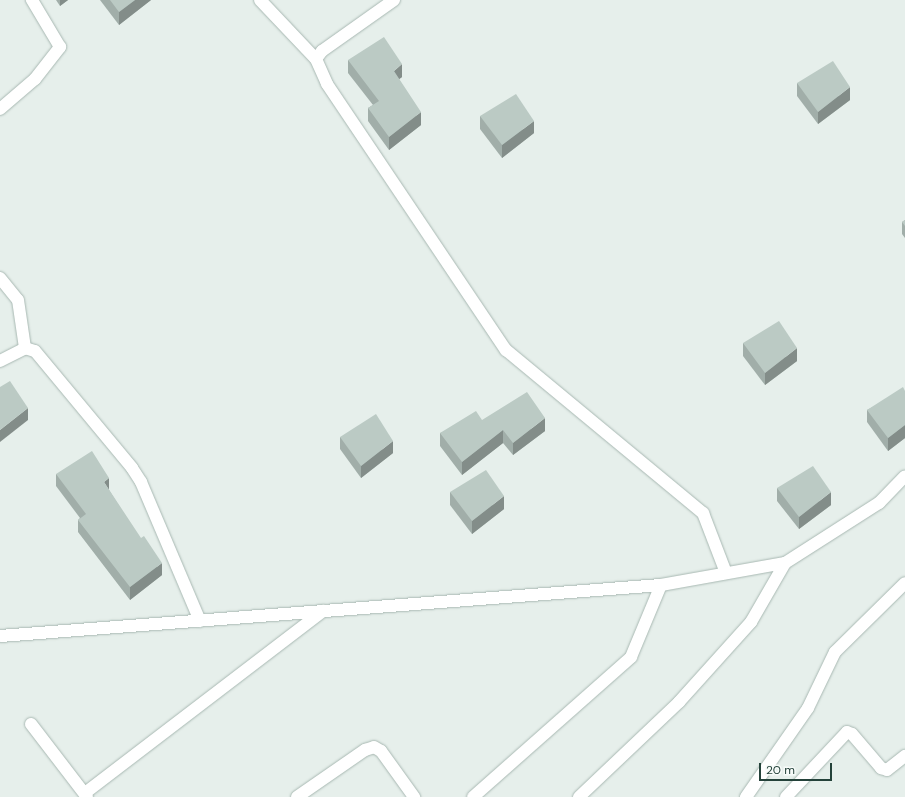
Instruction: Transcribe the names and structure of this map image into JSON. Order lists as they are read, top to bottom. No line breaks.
{"scale_bar":"20 m"}
